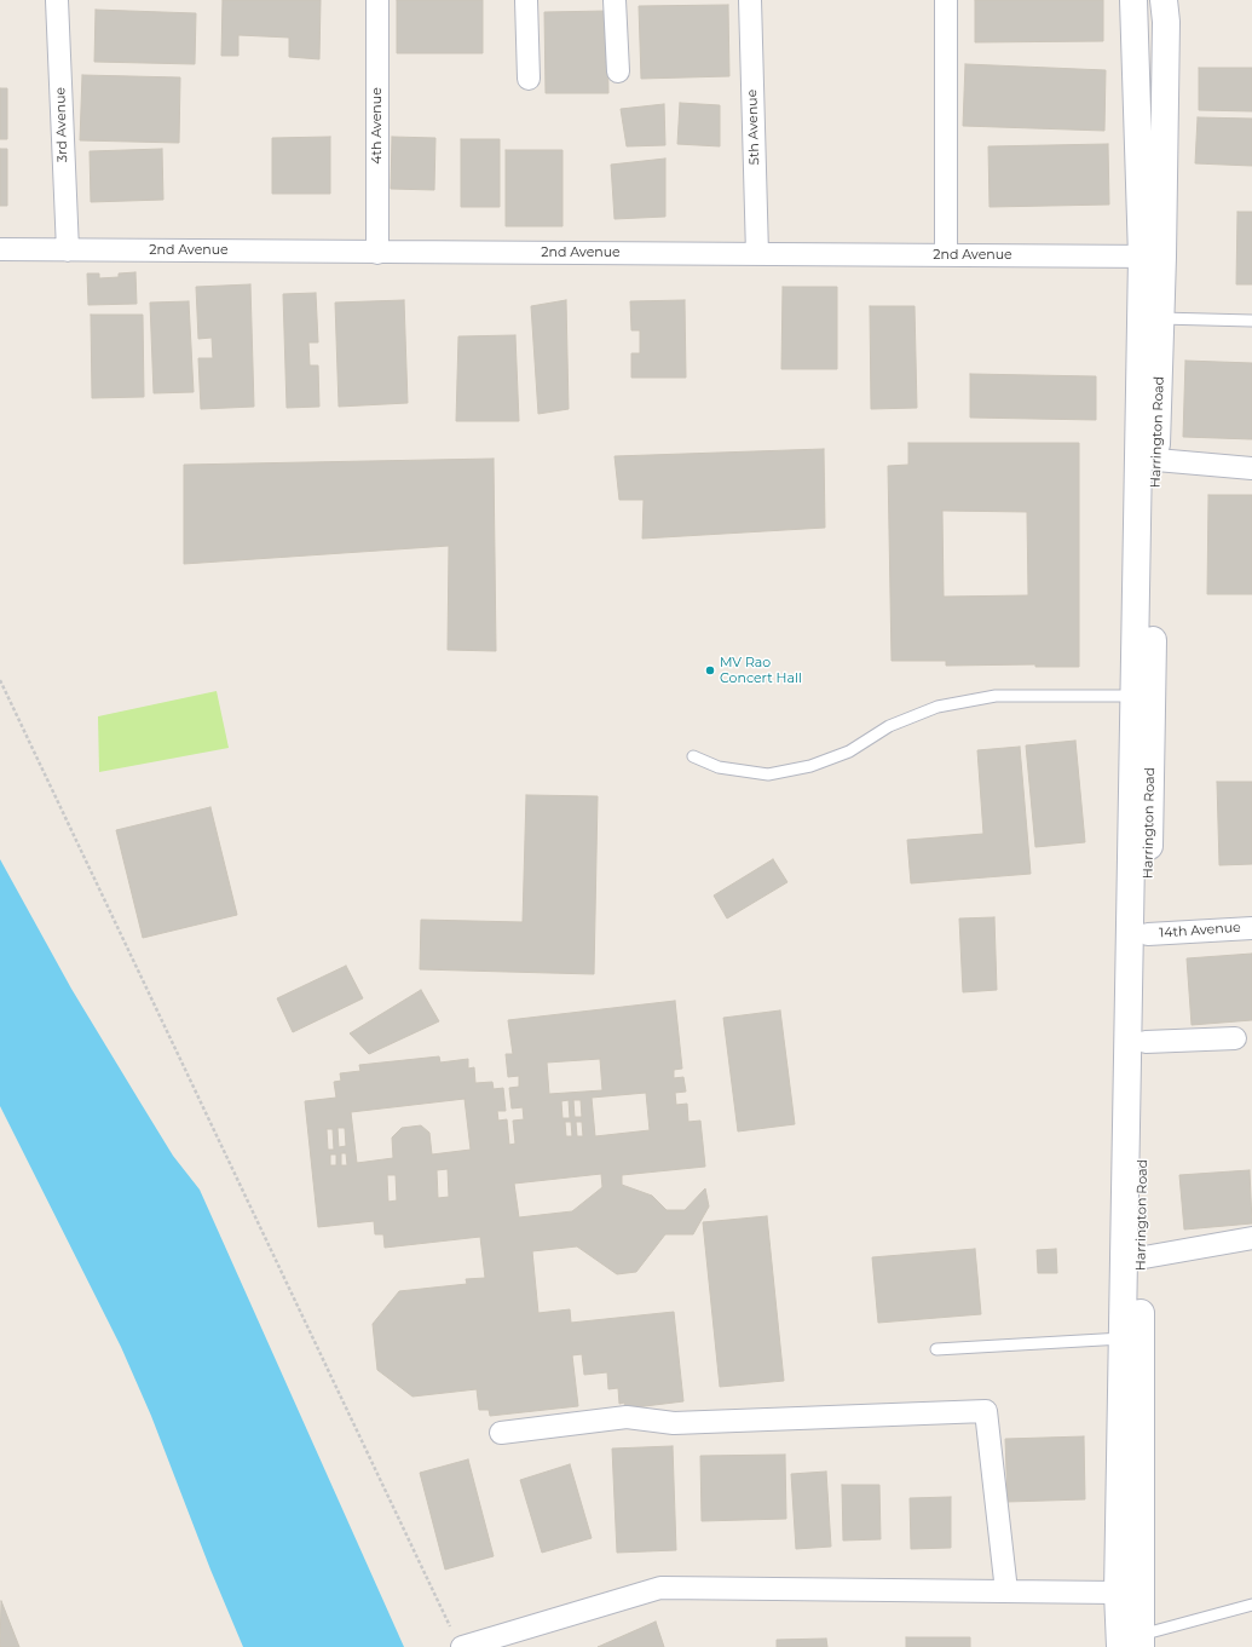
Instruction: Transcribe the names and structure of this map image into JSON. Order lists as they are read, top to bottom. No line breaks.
{"streets":{"street":["3rd Avenue","4th Avenue","5th Avenue","2nd Avenue","Harrington Road","14th Avenue"]},"crossings":[["3rd Avenue","2nd Avenue"],["4th Avenue","2nd Avenue"],["5th Avenue","2nd Avenue"],["2nd Avenue","Harrington Road"],["Harrington Road","14th Avenue"]],"places":["MV Rao Concert Hall"]}
